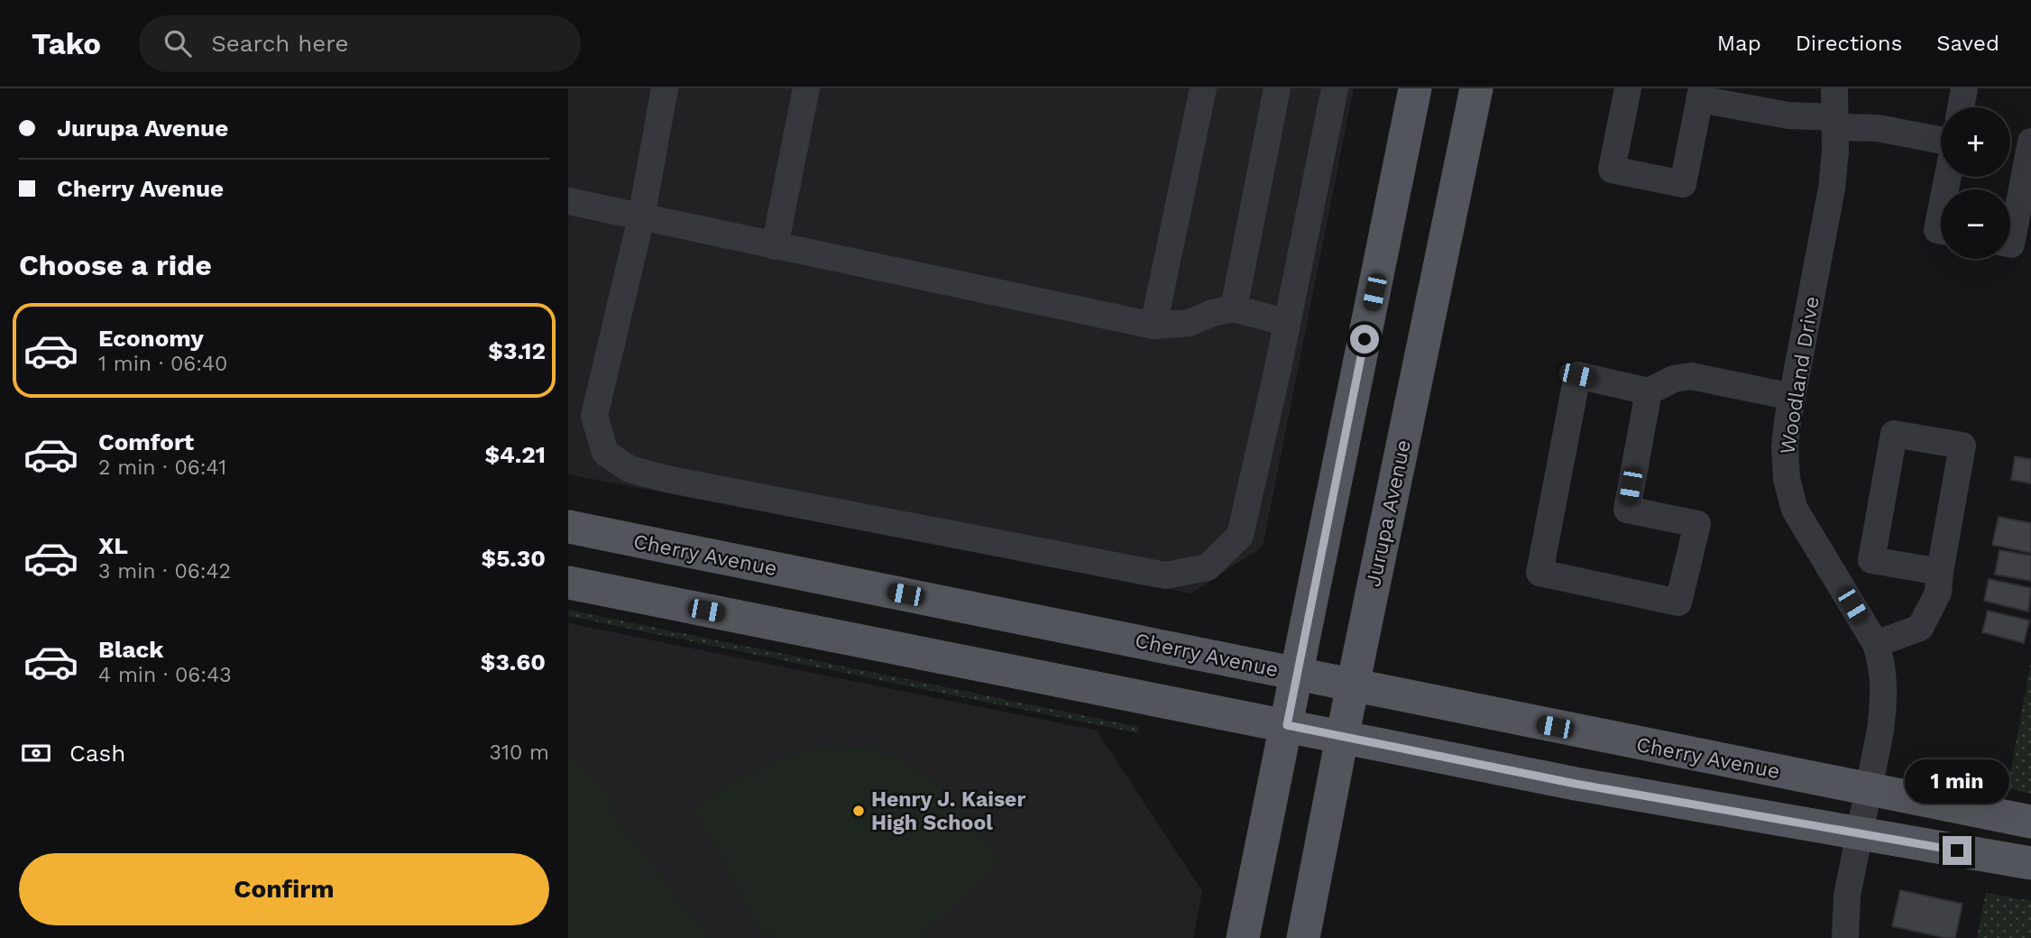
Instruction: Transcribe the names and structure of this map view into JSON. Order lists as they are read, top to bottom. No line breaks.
{"streets":{"main road":["Jurupa Avenue","Cherry Avenue"],"street":["Woodland Drive"]},"crossings":[["Woodland Drive","Cherry Avenue"],["Jurupa Avenue","Cherry Avenue"]],"places":["Henry J. Kaiser High School"],"page":{"header":"Tako","search":"Search here","nav":["Map","Directions","Saved"],"banner":["Jurupa Avenue","Cherry Avenue"],"map_buttons":["+","−"],"heading":"Choose a ride","list":[{"name":"Economy","note":"1 min · 06:40","value":"$3.12"},{"name":"Comfort","note":"2 min · 06:41","value":"$4.21"},{"name":"XL","note":"3 min · 06:42","value":"$5.30"},{"name":"Black","note":"4 min · 06:43","value":"$3.60"}],"pay":["Cash","310 m"],"bubble":"1 min","buttons":"Confirm"}}
